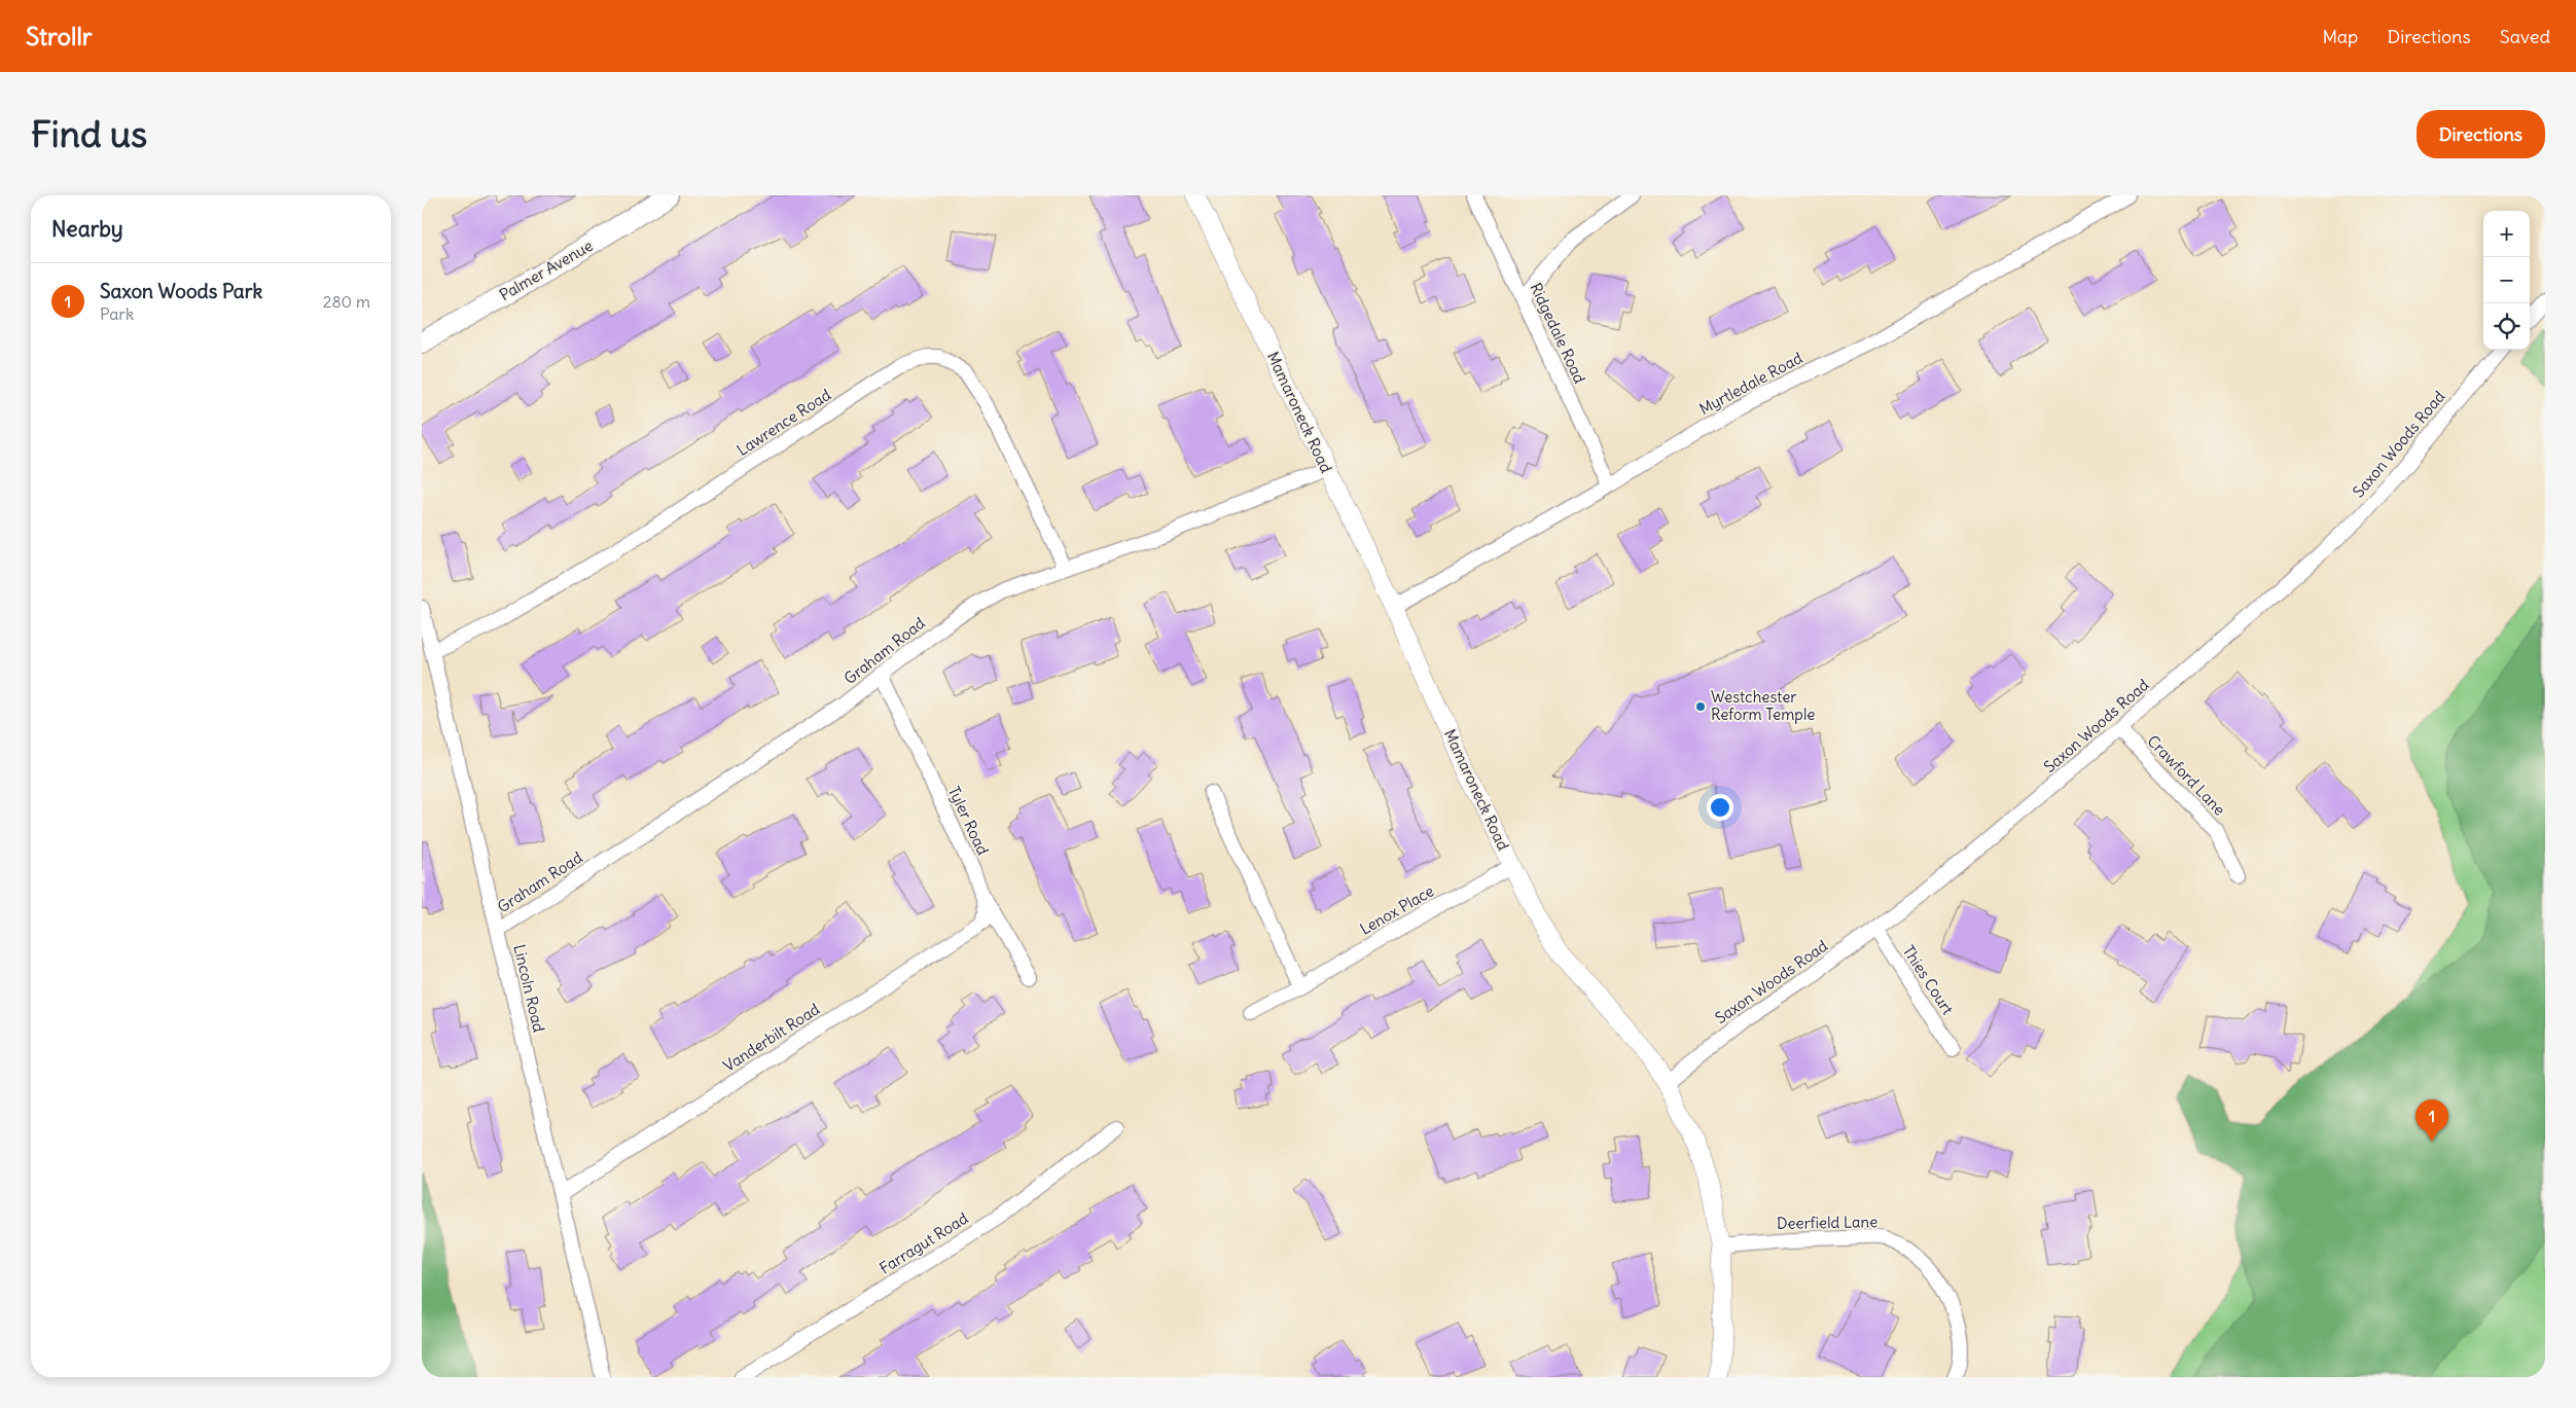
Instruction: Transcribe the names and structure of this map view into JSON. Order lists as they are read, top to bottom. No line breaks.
{"streets":{"main road":["Palmer Avenue"],"street":["Ridgedale Road","Myrtledale Road","Mamaroneck Road","Lawrence Road","Saxon Woods Road","Graham Road","Crawford Lane","Tyler Road","Lenox Place","Thies Court","Lincoln Road","Vanderbilt Road","Deerfield Lane","Farragut Road"]},"crossings":[["Ridgedale Road","Myrtledale Road"],["Myrtledale Road","Mamaroneck Road"],["Mamaroneck Road","Saxon Woods Road"],["Mamaroneck Road","Graham Road"],["Mamaroneck Road","Lenox Place"],["Mamaroneck Road","Deerfield Lane"],["Lawrence Road","Graham Road"],["Lawrence Road","Lincoln Road"],["Saxon Woods Road","Crawford Lane"],["Saxon Woods Road","Thies Court"],["Graham Road","Tyler Road"],["Graham Road","Lincoln Road"],["Tyler Road","Vanderbilt Road"],["Lincoln Road","Vanderbilt Road"]],"places":["Westchester Reform Temple"],"page":{"header":"Strollr","nav":["Map","Directions","Saved"],"buttons":"Directions","title":"Find us","heading":"Nearby","map_buttons":["+","−"],"list":[{"mark":"1","name":"Saxon Woods Park","note":"Park","value":"280 m"}],"pins":"1"}}
